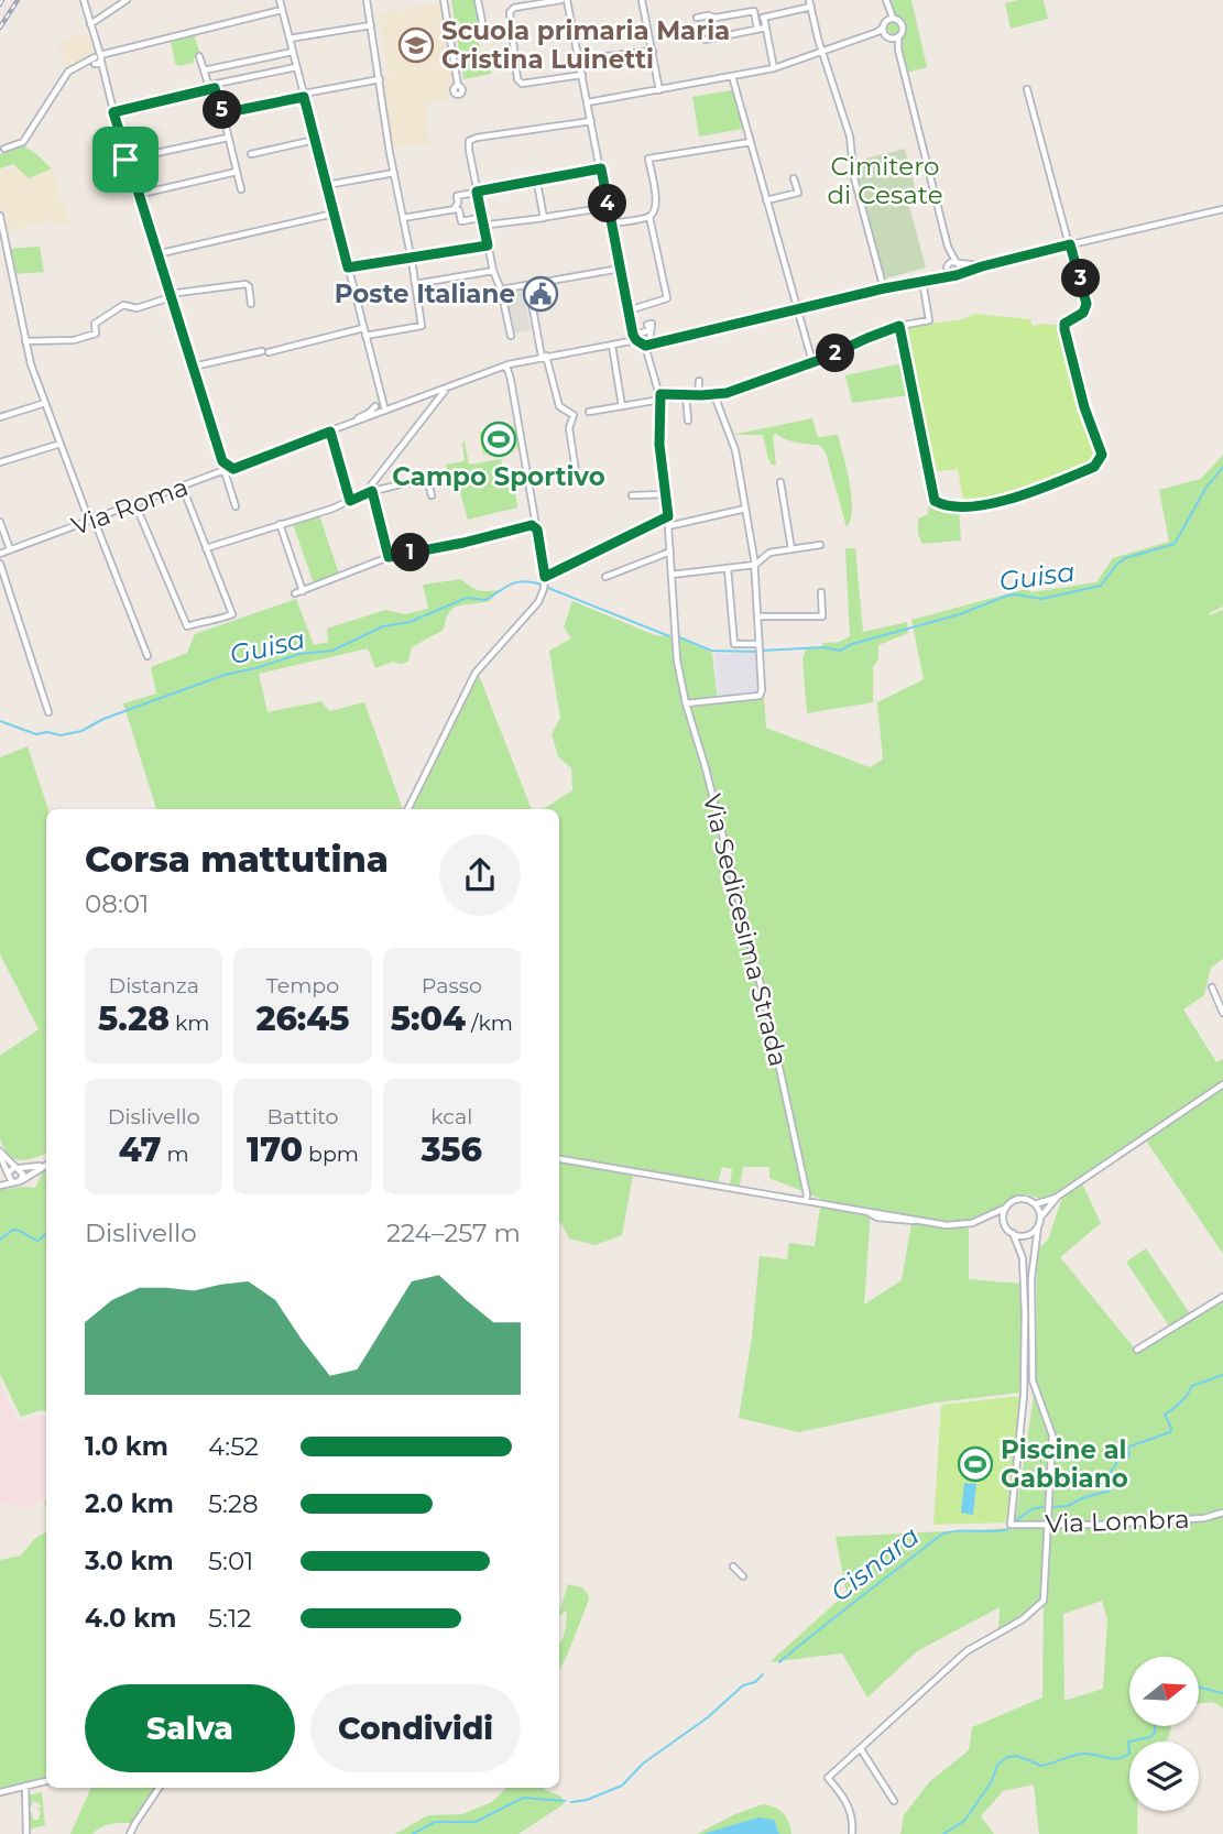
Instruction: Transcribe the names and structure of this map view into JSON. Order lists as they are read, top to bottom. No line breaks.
{"streets":{"street":["Via Roma","Via Sedicesima Strada","Via Lombra"]},"water":["Guisa","Cisnara"],"parks":["Cimitero di Cesate"],"places":{"school or university":["Scuola primaria Maria Cristina Luinetti"],"public building":["Poste Italiane"],"sports":["Campo Sportivo","Piscine al Gabbiano"]},"north":"right","page":{"pins":["5","4","3","2","1"],"heading":["Corsa mattutina","08:01"],"stats":[["Distanza","5.28 km"],["Tempo","26:45"],["Passo","5:04 /km"],["Dislivello","47 m"],["Battito","170 bpm"],["kcal","356"]],"chart":["Dislivello","224–257 m"],"list":[{"name":"1.0 km","note":"4:52"},{"name":"2.0 km","note":"5:28"},{"name":"3.0 km","note":"5:01"},{"name":"4.0 km","note":"5:12"}],"buttons":["Salva","Condividi"]}}
